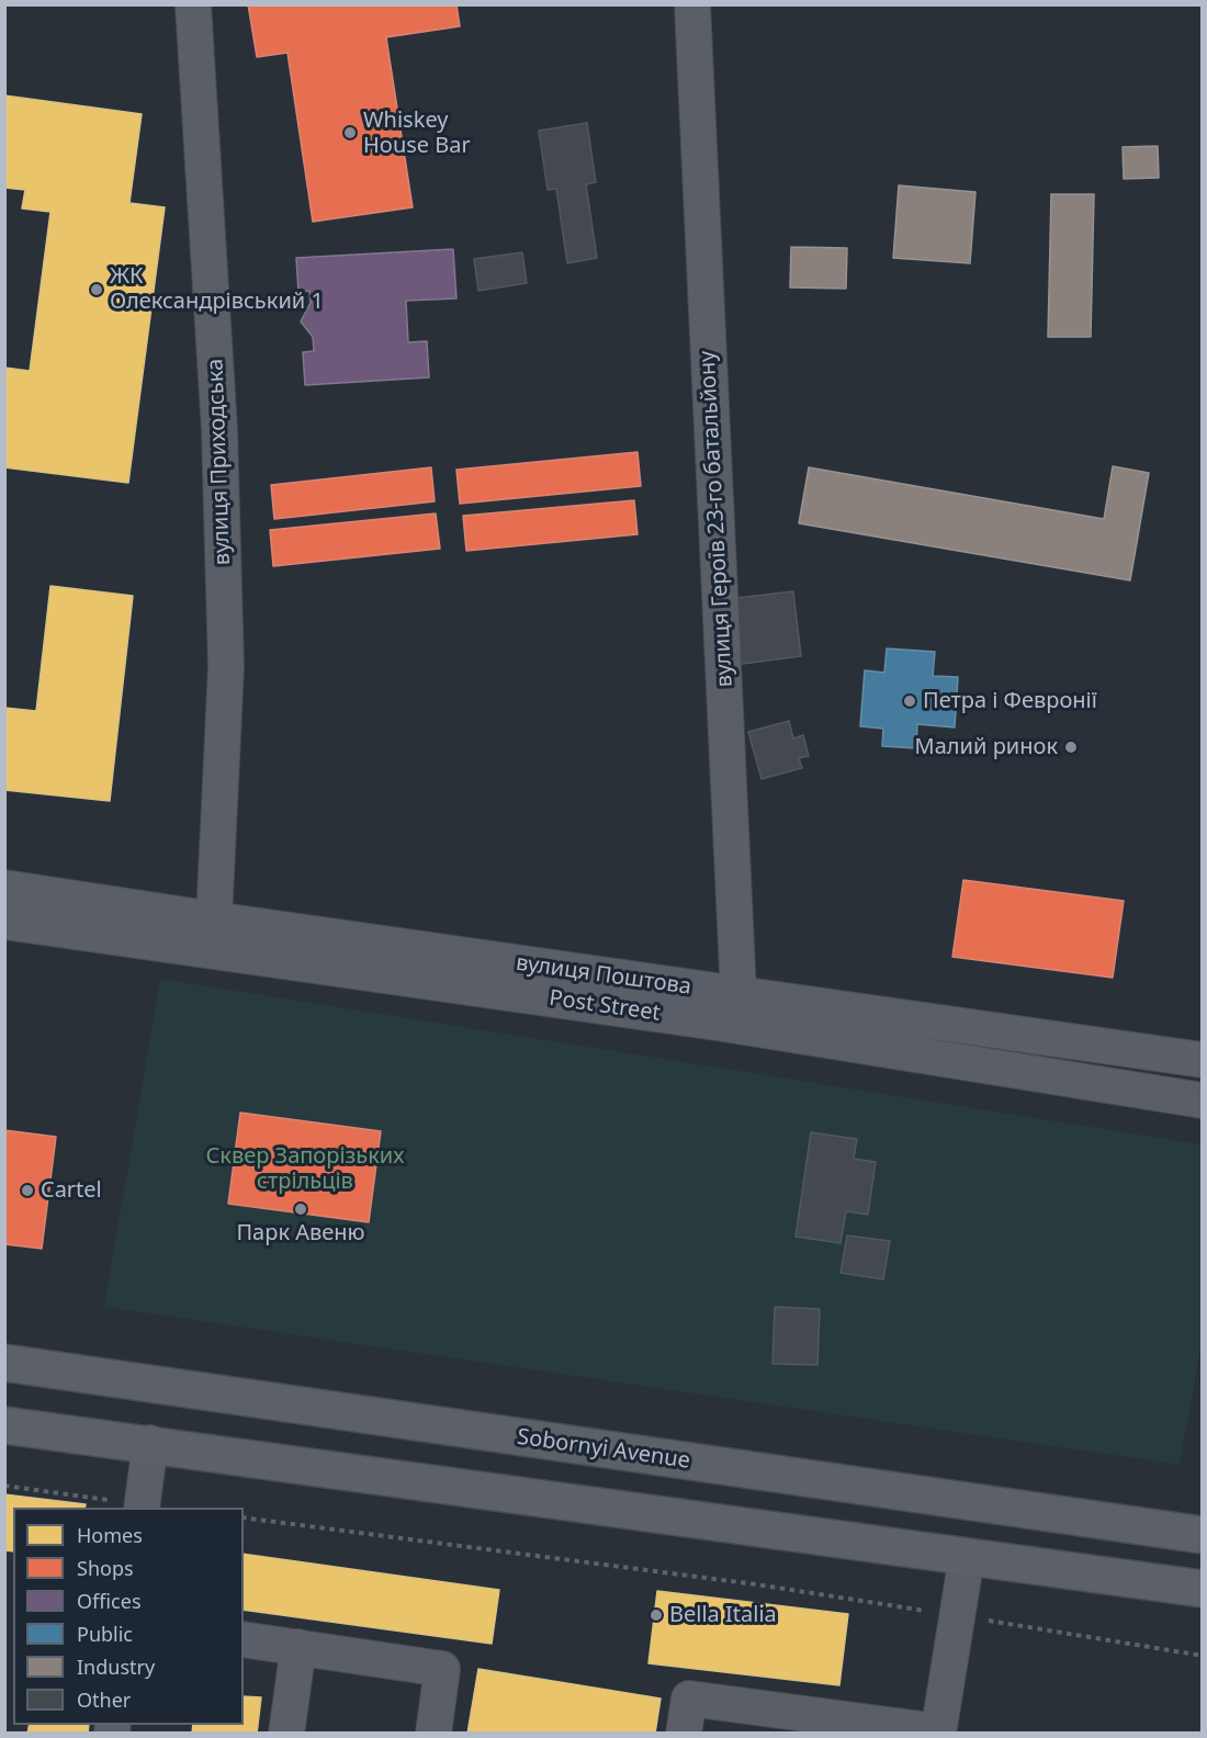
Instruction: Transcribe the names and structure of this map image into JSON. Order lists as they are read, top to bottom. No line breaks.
{"streets":{"main road":["Sobornyi Avenue"],"street":["вулиця Приходська","вулиця Героїв 23-го батальйону","вулиця Поштова","Post Street"]},"crossings":[["вулиця Приходська","вулиця Поштова"],["вулиця Героїв 23-го батальйону","вулиця Поштова"]],"parks":["Сквер Запорізьких стрільців"],"places":["Whiskey House Bar","ЖК Олександрівський 1","Петра і Февронії","Малий ринок","Cartel","Парк Авеню","Bella Italia"],"legend":["Homes","Shops","Offices","Public","Industry","Other"]}
